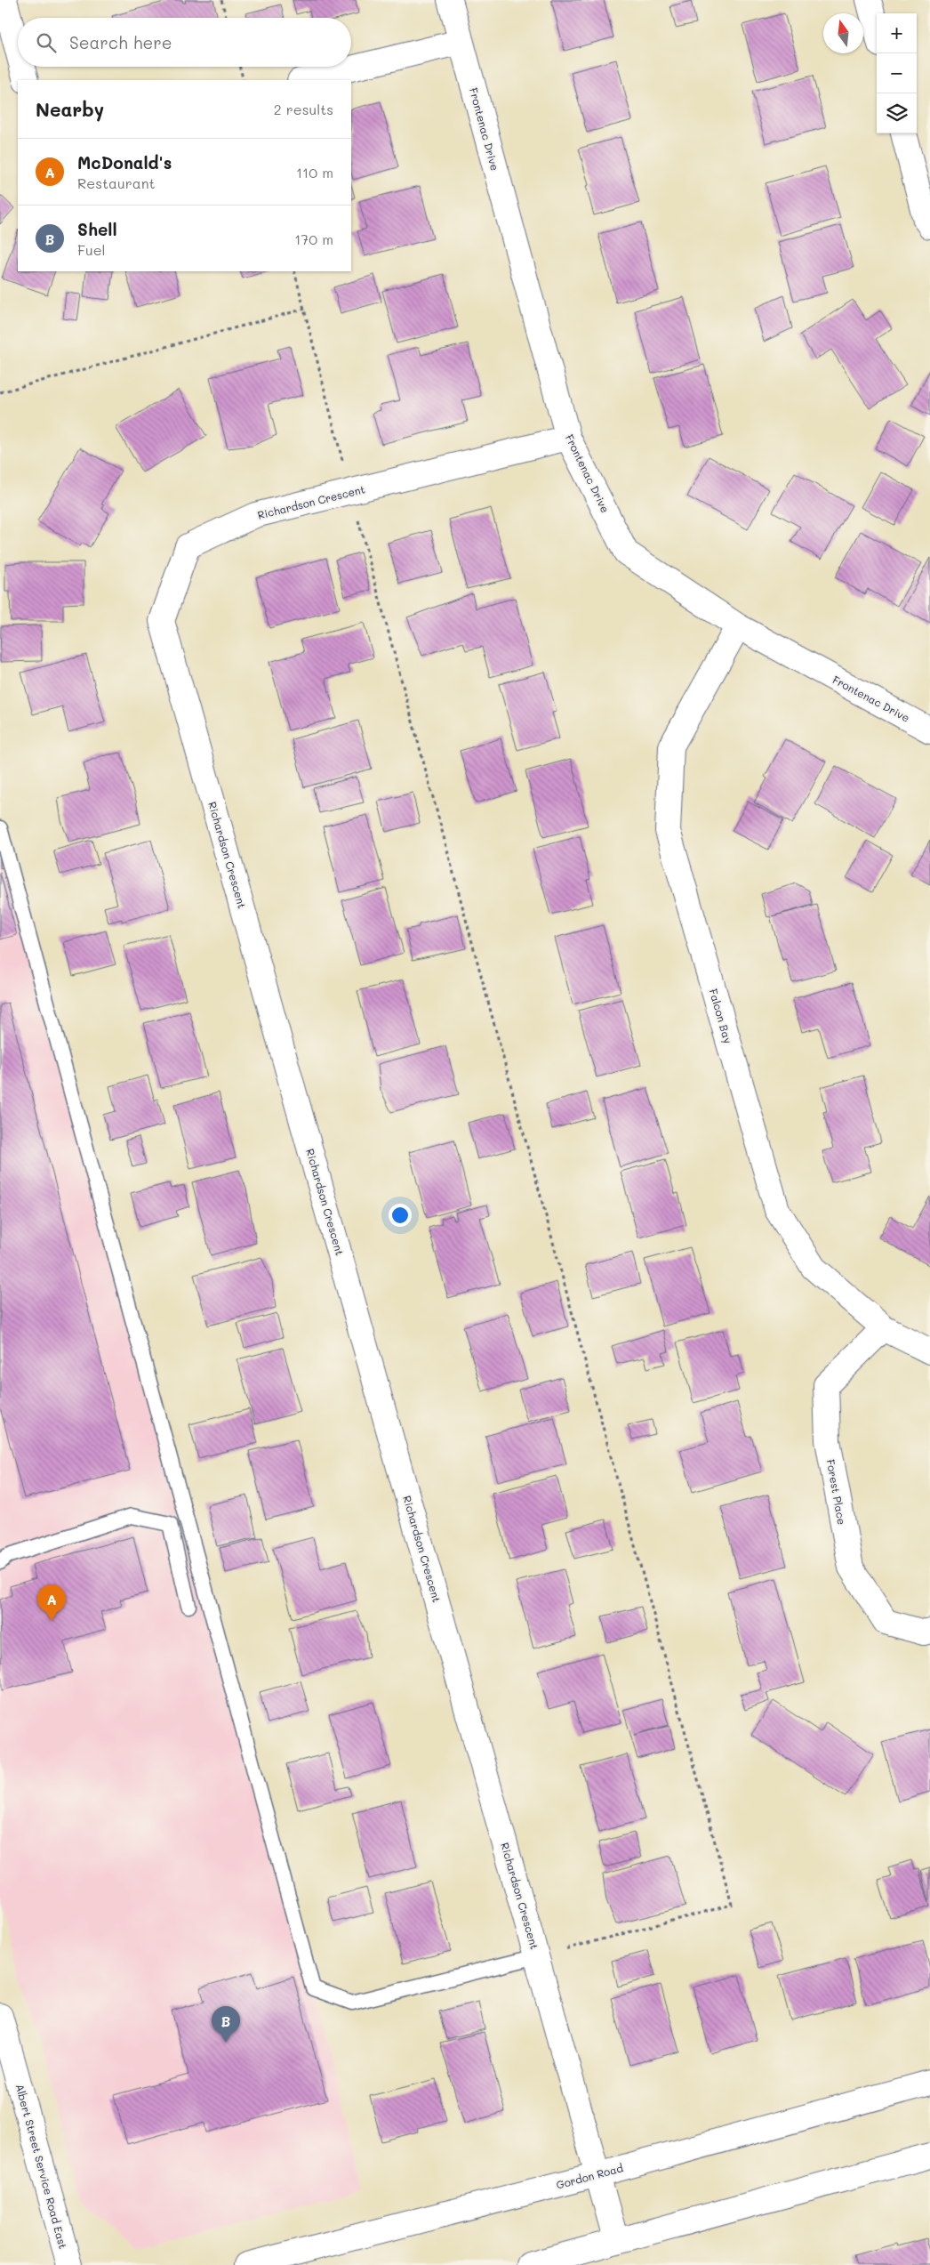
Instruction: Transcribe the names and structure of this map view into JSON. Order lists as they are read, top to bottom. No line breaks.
{"streets":{"street":["Frontenac Drive","Richardson Crescent","Falcon Bay","Forest Place","Albert Street Service Road East","Gordon Road"]},"crossings":[["Frontenac Drive","Richardson Crescent"],["Frontenac Drive","Falcon Bay"],["Richardson Crescent","Gordon Road"],["Falcon Bay","Forest Place"]],"north":"top","page":{"map_buttons":["+","−"],"search":"Search here","heading":["Nearby","2 results"],"list":[{"mark":"A","name":"McDonald's","note":"Restaurant","value":"110 m"},{"mark":"B","name":"Shell","note":"Fuel","value":"170 m"}],"pins":["A","B"]}}
